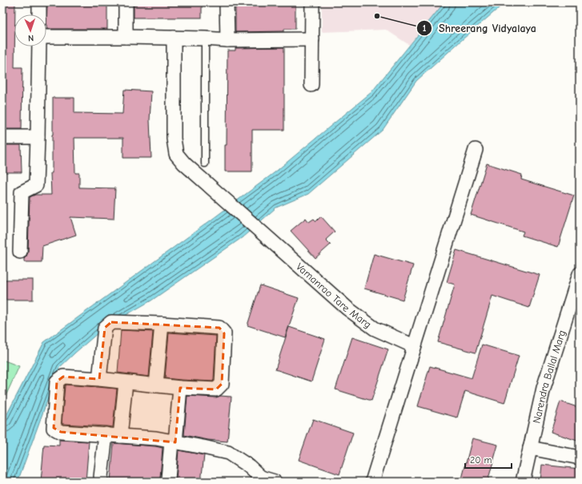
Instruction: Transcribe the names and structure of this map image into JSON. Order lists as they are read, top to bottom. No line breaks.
{"streets":{"street":["Vamanrao Tare Marg","Narendra Ballal Marg"]},"places":["Shreerang Vidyalaya"],"scale_bar":"20 m","north":"bottom"}
